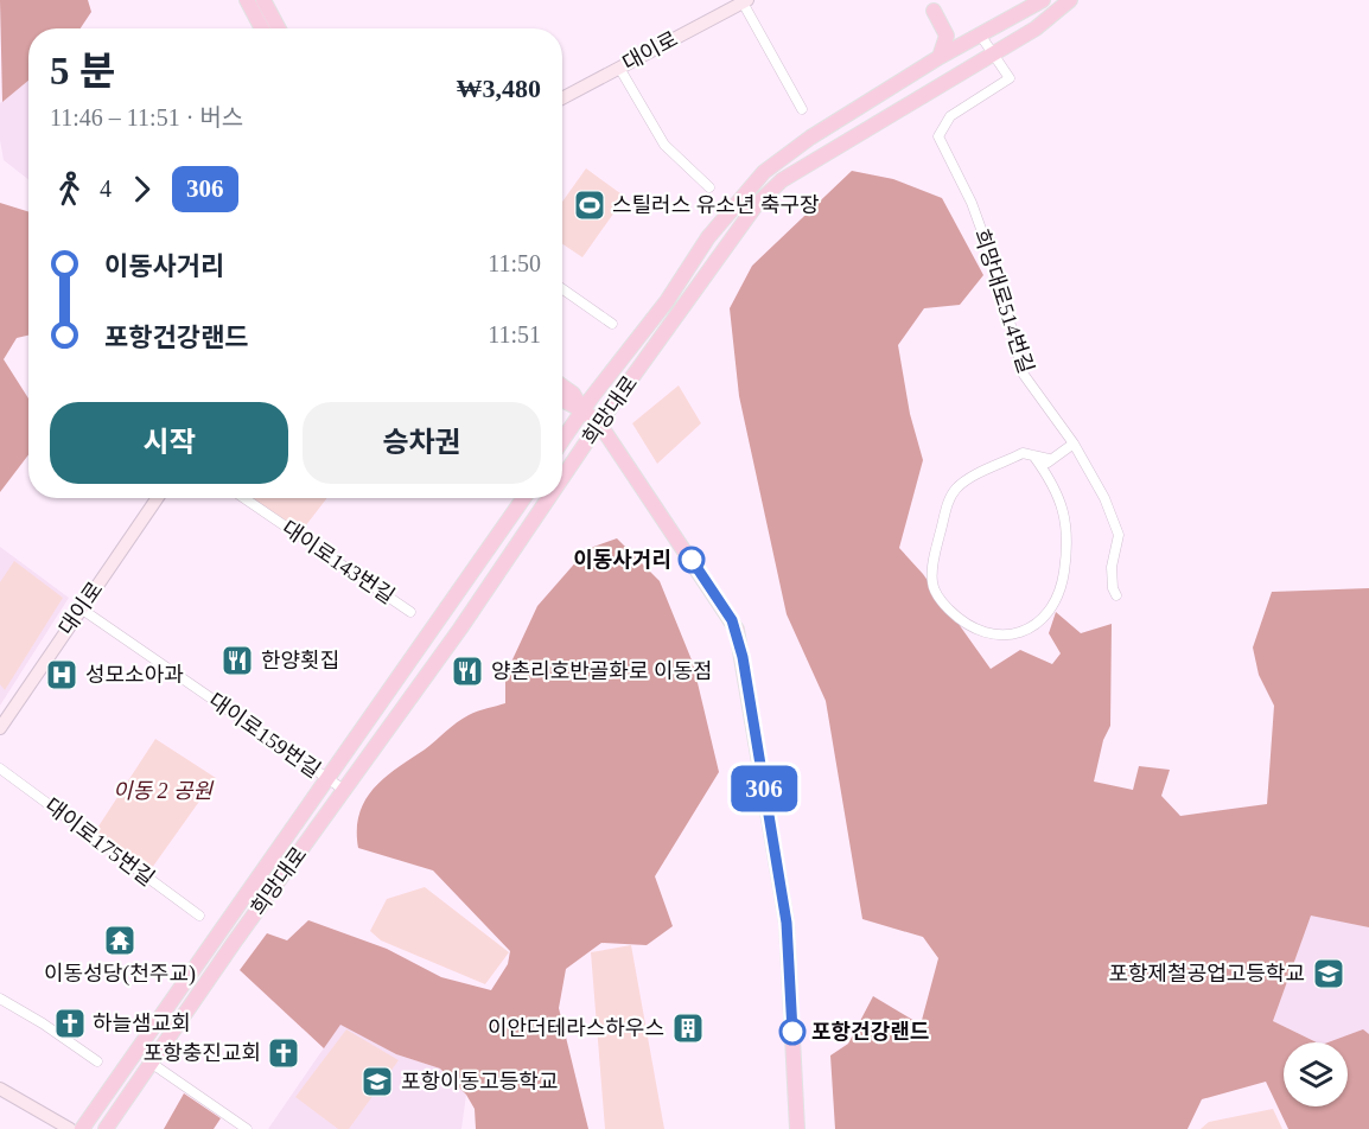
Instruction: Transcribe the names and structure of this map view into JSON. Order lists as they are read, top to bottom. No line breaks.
{"streets":{"main road":["희망대로"],"street":["대이로","희망대로514번길","대이로143번길","대이로159번길","대이로175번길"]},"crossings":[["대이로","대이로159번길"],["희망대로514번길","희망대로"],["희망대로","대이로159번길"]],"parks":["이동 2 공원"],"places":{"sports":["스틸러스 유소년 축구장"],"other":["이동사거리","포항건강랜드"],"restaurant":["한양횟집","양촌리호반골화로 이동점"],"hospital":["성모소아과"],"temple":["이동성당(천주교)"],"school or university":["포항제철공업고등학교","포항이동고등학교"],"church":["하늘샘교회","포항충진교회"],"building":["이안더테라스하우스"]},"lines":["bus line 306"],"page":{"on_map":"306","heading":["5 분","11:46 – 11:51 · 버스","₩3,480"],"legs":["4","306"],"list":[{"name":"이동사거리","value":"11:50"},{"name":"포항건강랜드","value":"11:51"}],"buttons":["시작","승차권"]}}
